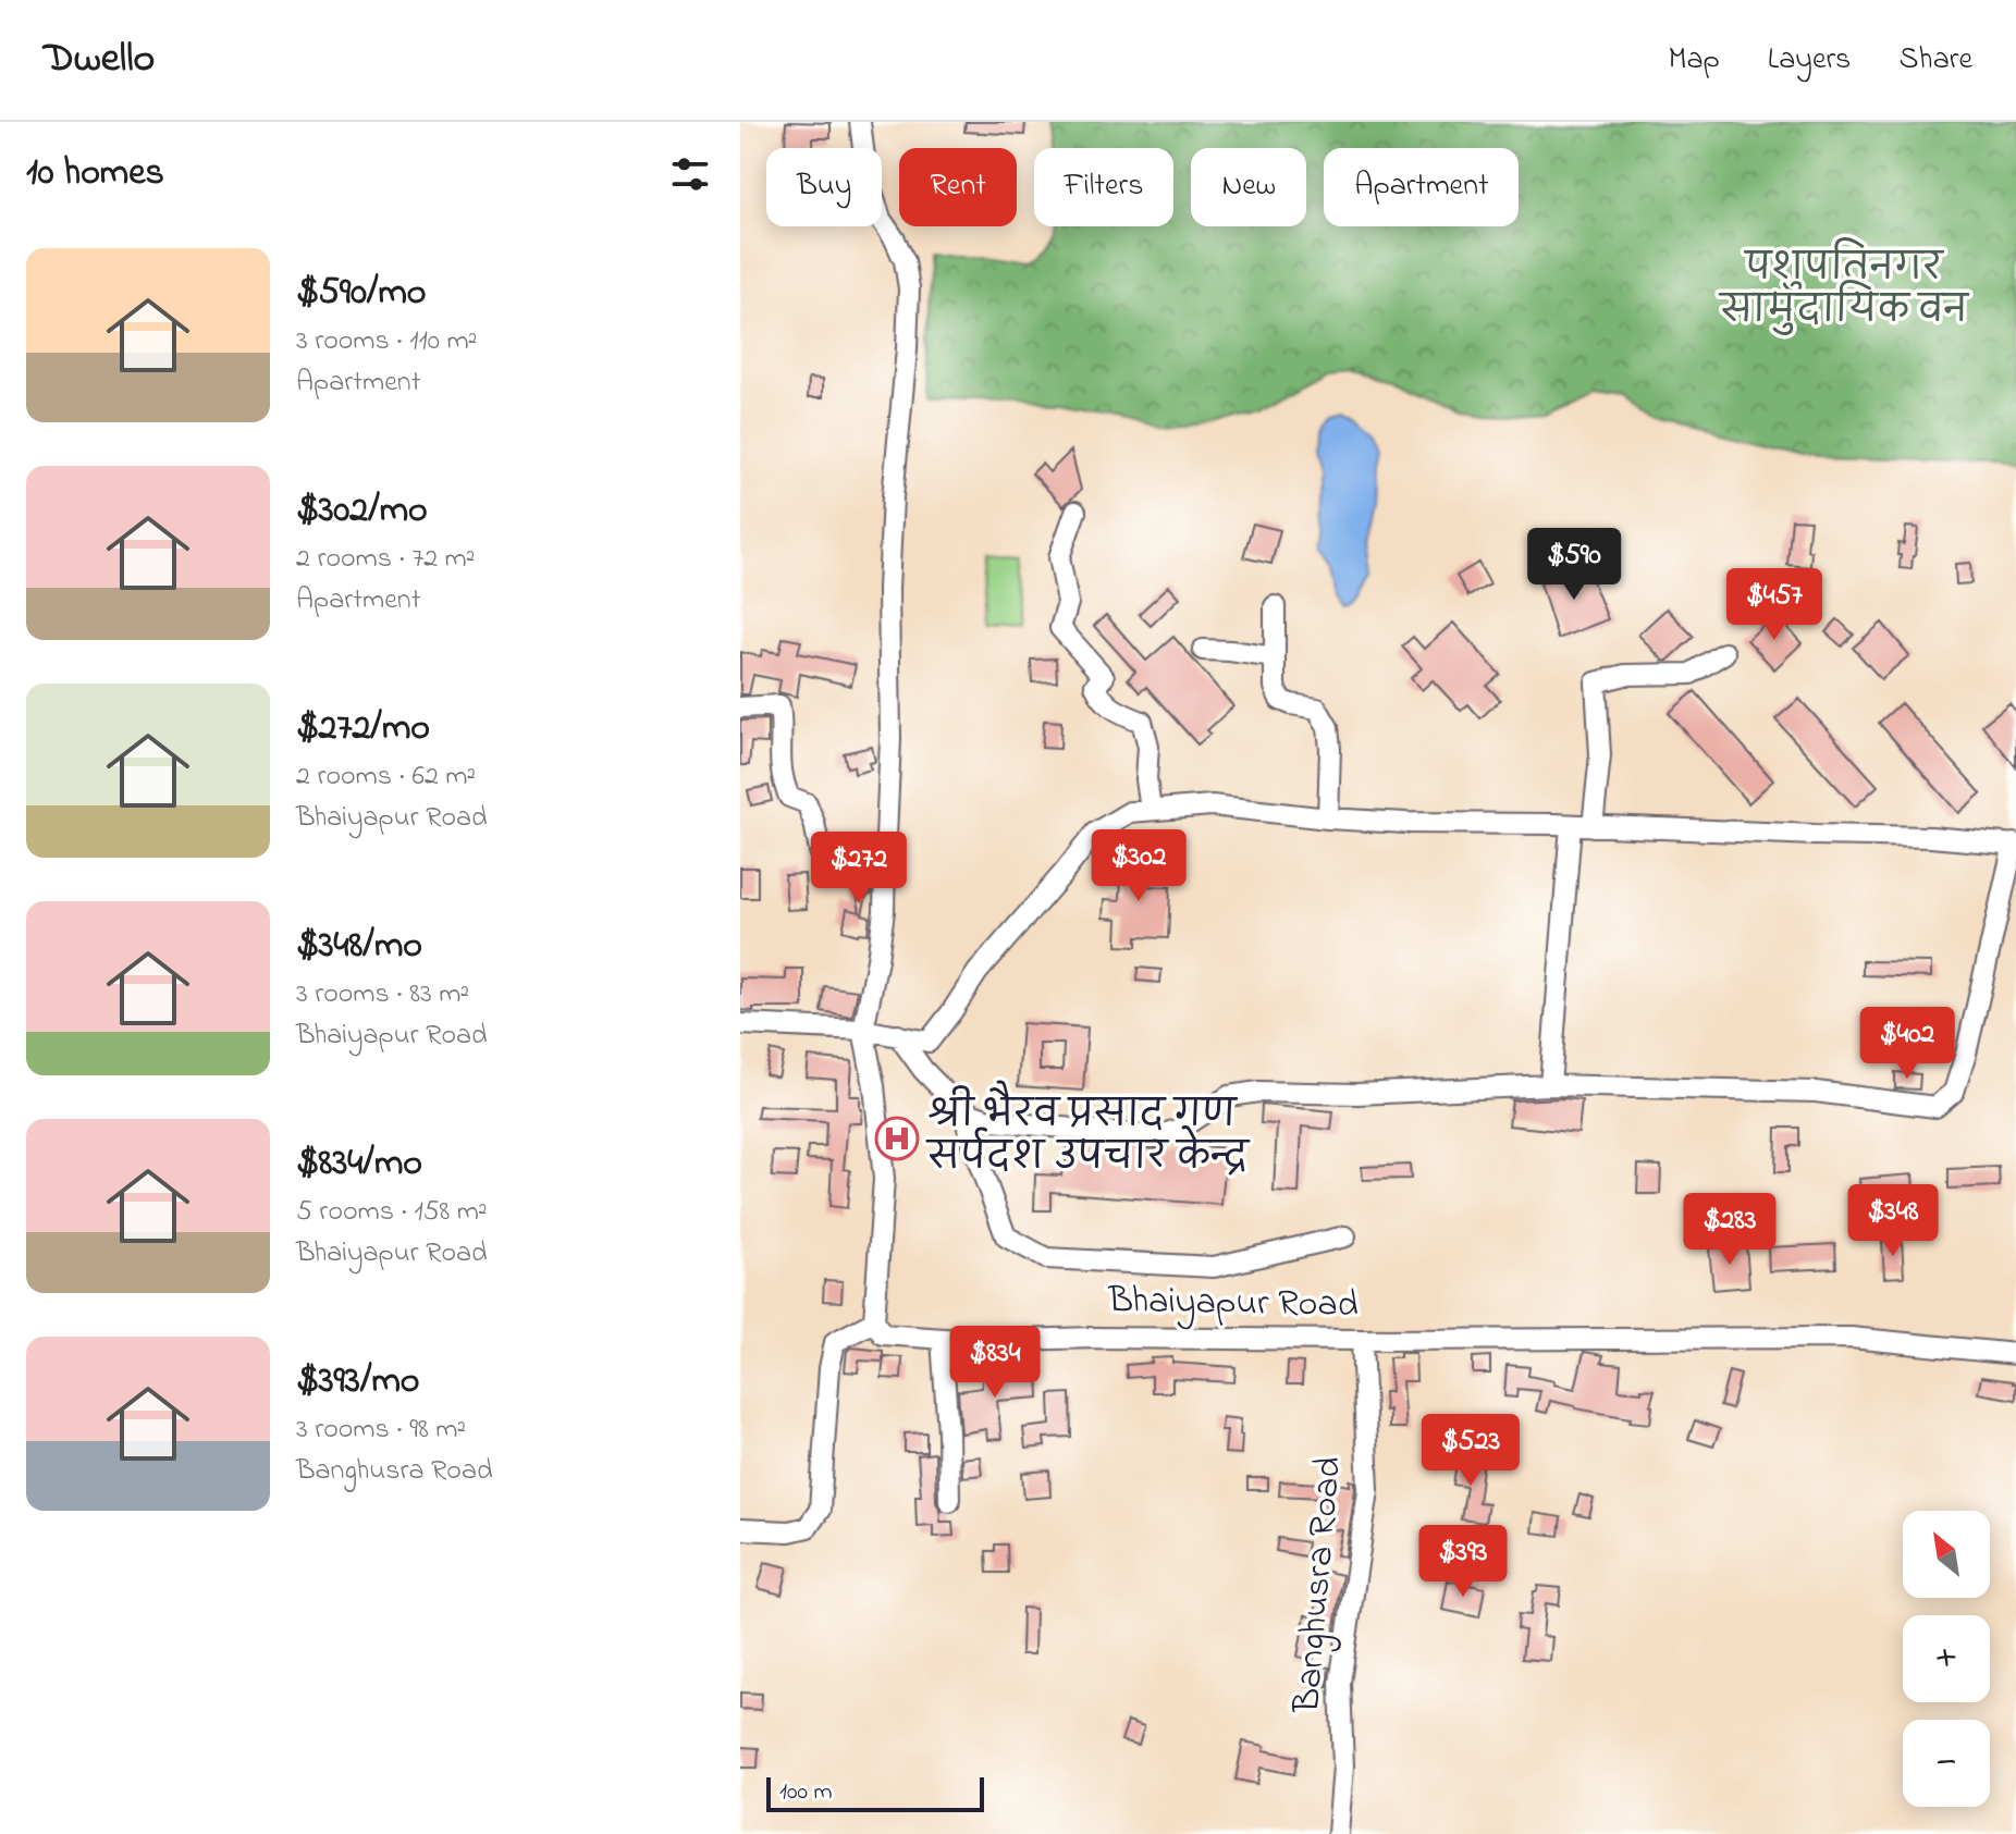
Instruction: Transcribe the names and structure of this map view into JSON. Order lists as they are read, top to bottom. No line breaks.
{"streets":{"street":["Bhaiyapur Road","Banghusra Road"]},"crossings":[["Bhaiyapur Road","Banghusra Road"]],"parks":["पशुपतिनगर सामुदायिक वन"],"places":{"hospital":["श्री भैरव प्रसाद गण सर्पदश उपचार केन्द्र"]},"scale_bar":"100 m","north":"top left","page":{"header":"Dwello","nav":["Map","Layers","Share"],"heading":"10 homes","chip":["Buy","Rent","Filters","New","Apartment"],"list":[{"name":"$590/mo","note":"3 rooms · 110 m² · Apartment"},{"name":"$302/mo","note":"2 rooms · 72 m² · Apartment"},{"name":"$272/mo","note":"2 rooms · 62 m² · Bhaiyapur Road"},{"name":"$348/mo","note":"3 rooms · 83 m² · Bhaiyapur Road"},{"name":"$834/mo","note":"5 rooms · 158 m² · Bhaiyapur Road"},{"name":"$393/mo","note":"3 rooms · 98 m² · Banghusra Road"}],"price":["$590","$457","$302","$272","$402","$348","$283","$834","$523","$393"],"map_buttons":["+","−"],"scale":"100 m"}}
